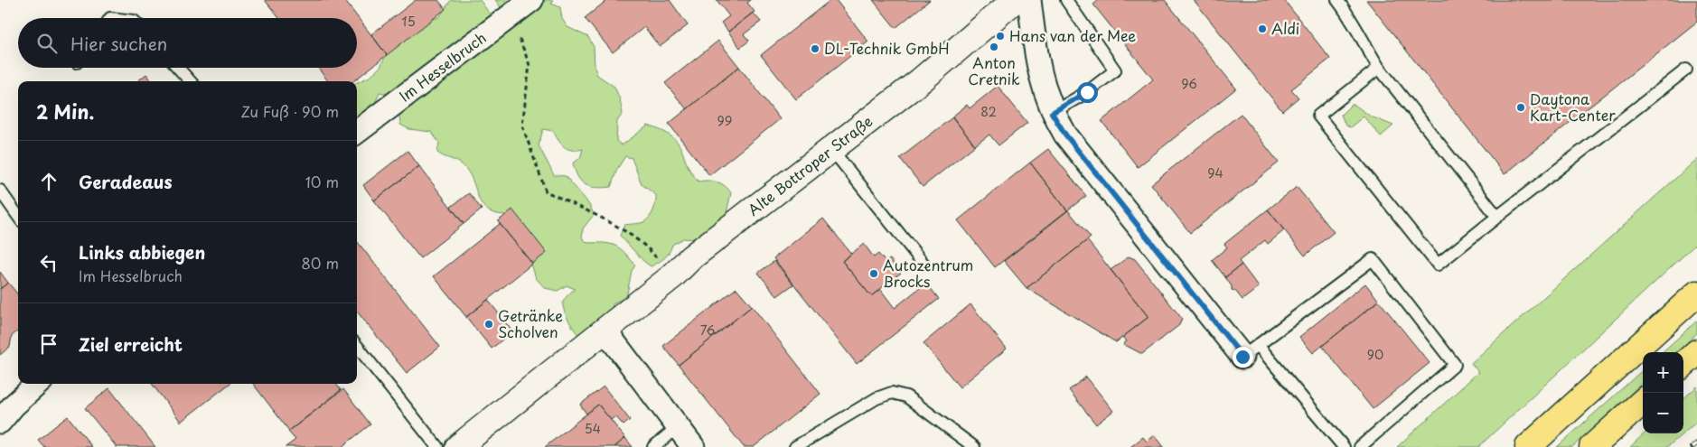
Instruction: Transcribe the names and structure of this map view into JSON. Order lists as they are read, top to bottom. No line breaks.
{"streets":{"street":["Im Hesselbruch","Alte Bottroper Straße"]},"places":["Aldi","Hans van der Mee","Anton Cretnik","DL-Technik GmbH","Daytona Kart-Center","Autozentrum Brocks","Getränke Scholven"],"house_numbers":["15","96","82","99","94","76","90","54"],"page":{"search":"Hier suchen","heading":["2 Min.","Zu Fuß · 90 m"],"list":[["Geradeaus","10 m"],["Links abbiegen","Im Hesselbruch","80 m"],"Ziel erreicht"],"map_buttons":["+","−"]}}
